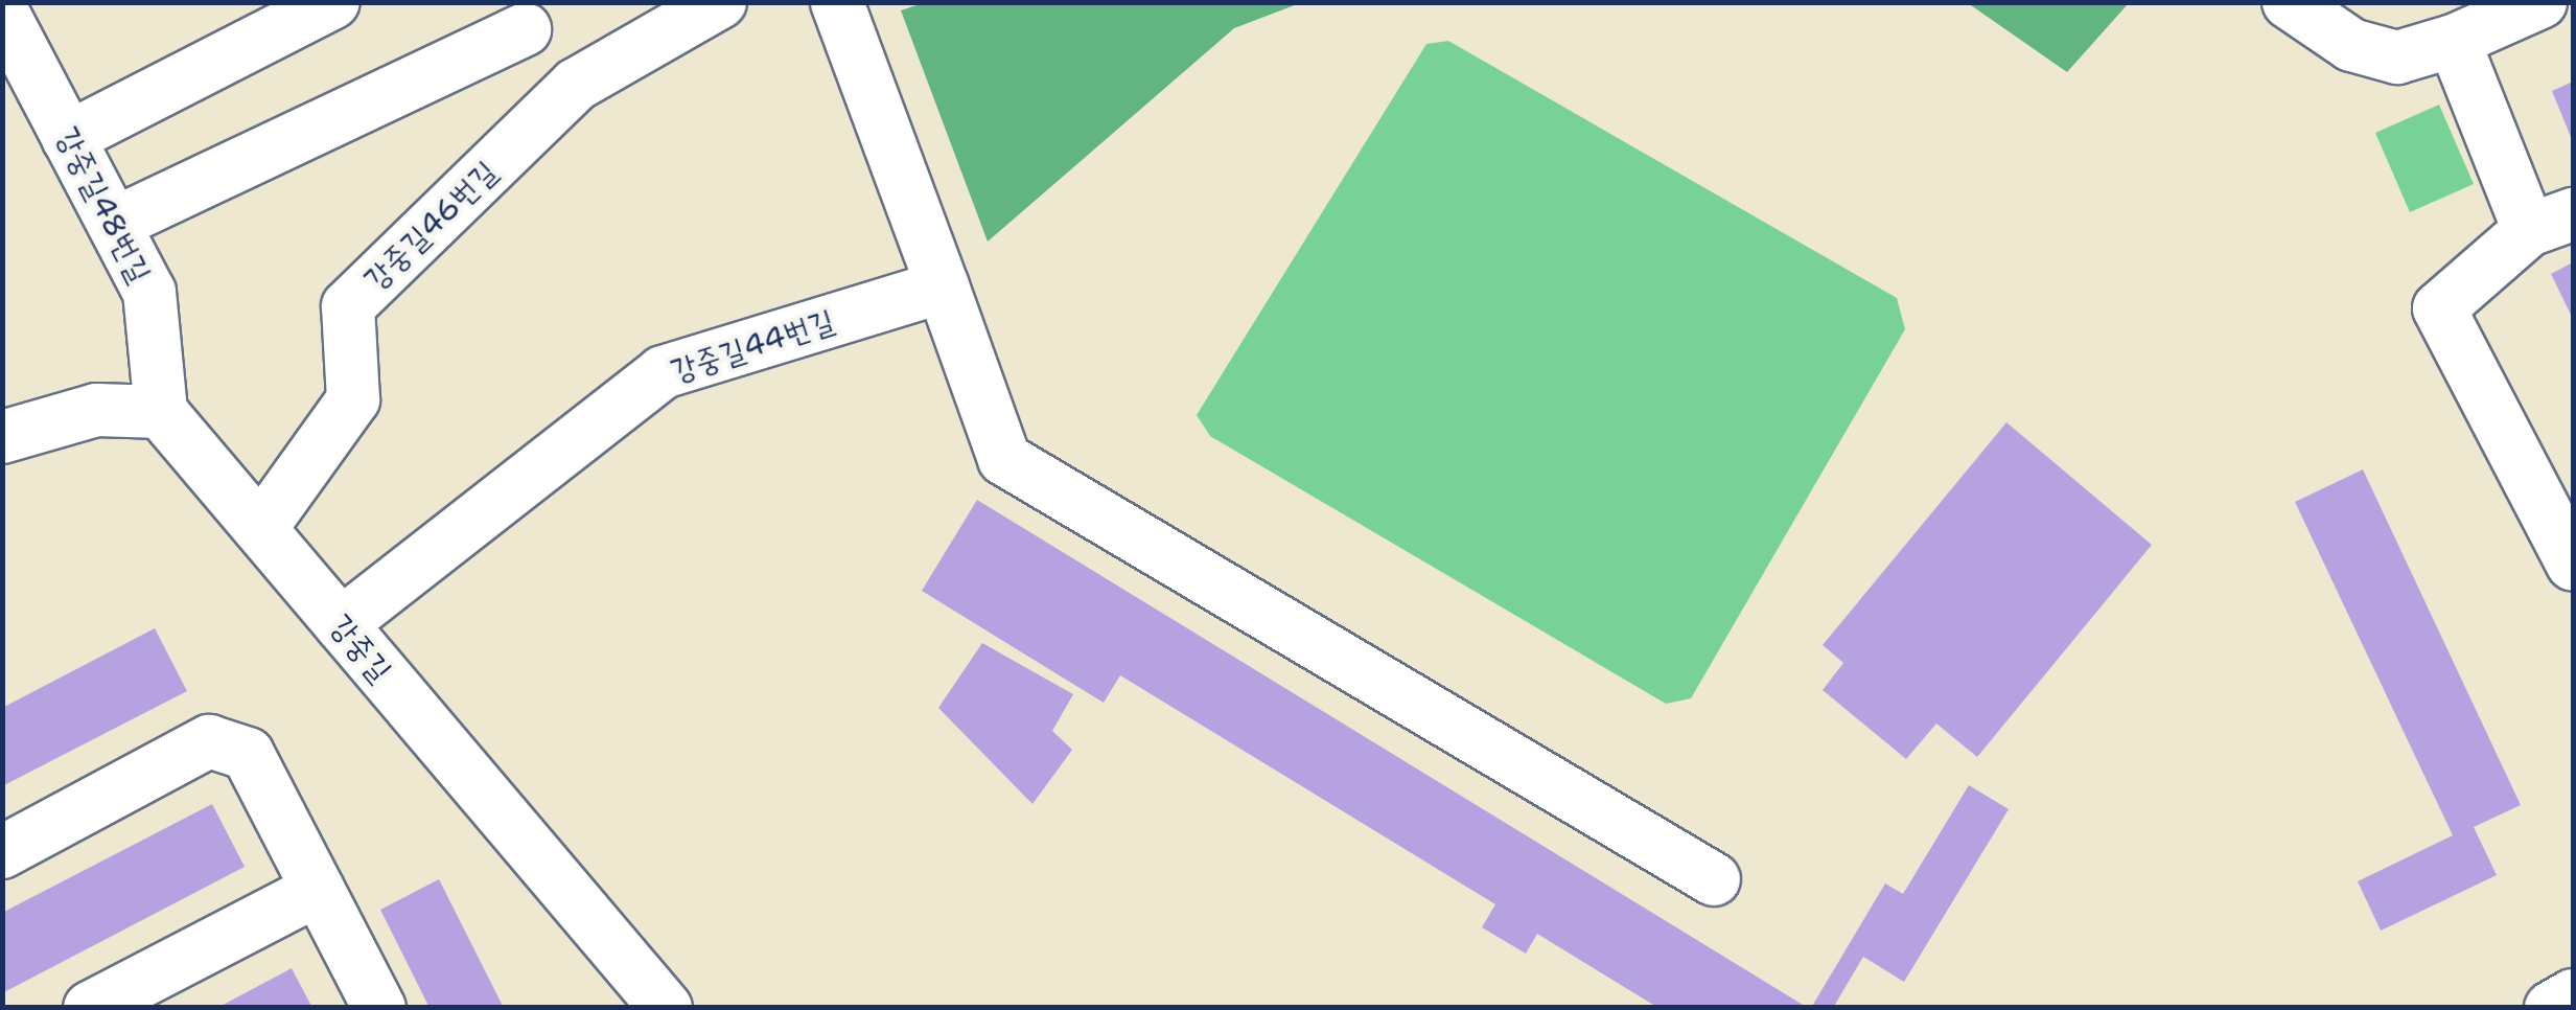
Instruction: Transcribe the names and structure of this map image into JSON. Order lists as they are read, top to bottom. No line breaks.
{"streets":{"street":["강중길48번길","강중길46번길","강중길44번길","강중길"]},"crossings":[["강중길48번길","강중길"],["강중길46번길","강중길"],["강중길44번길","강중길"]]}
